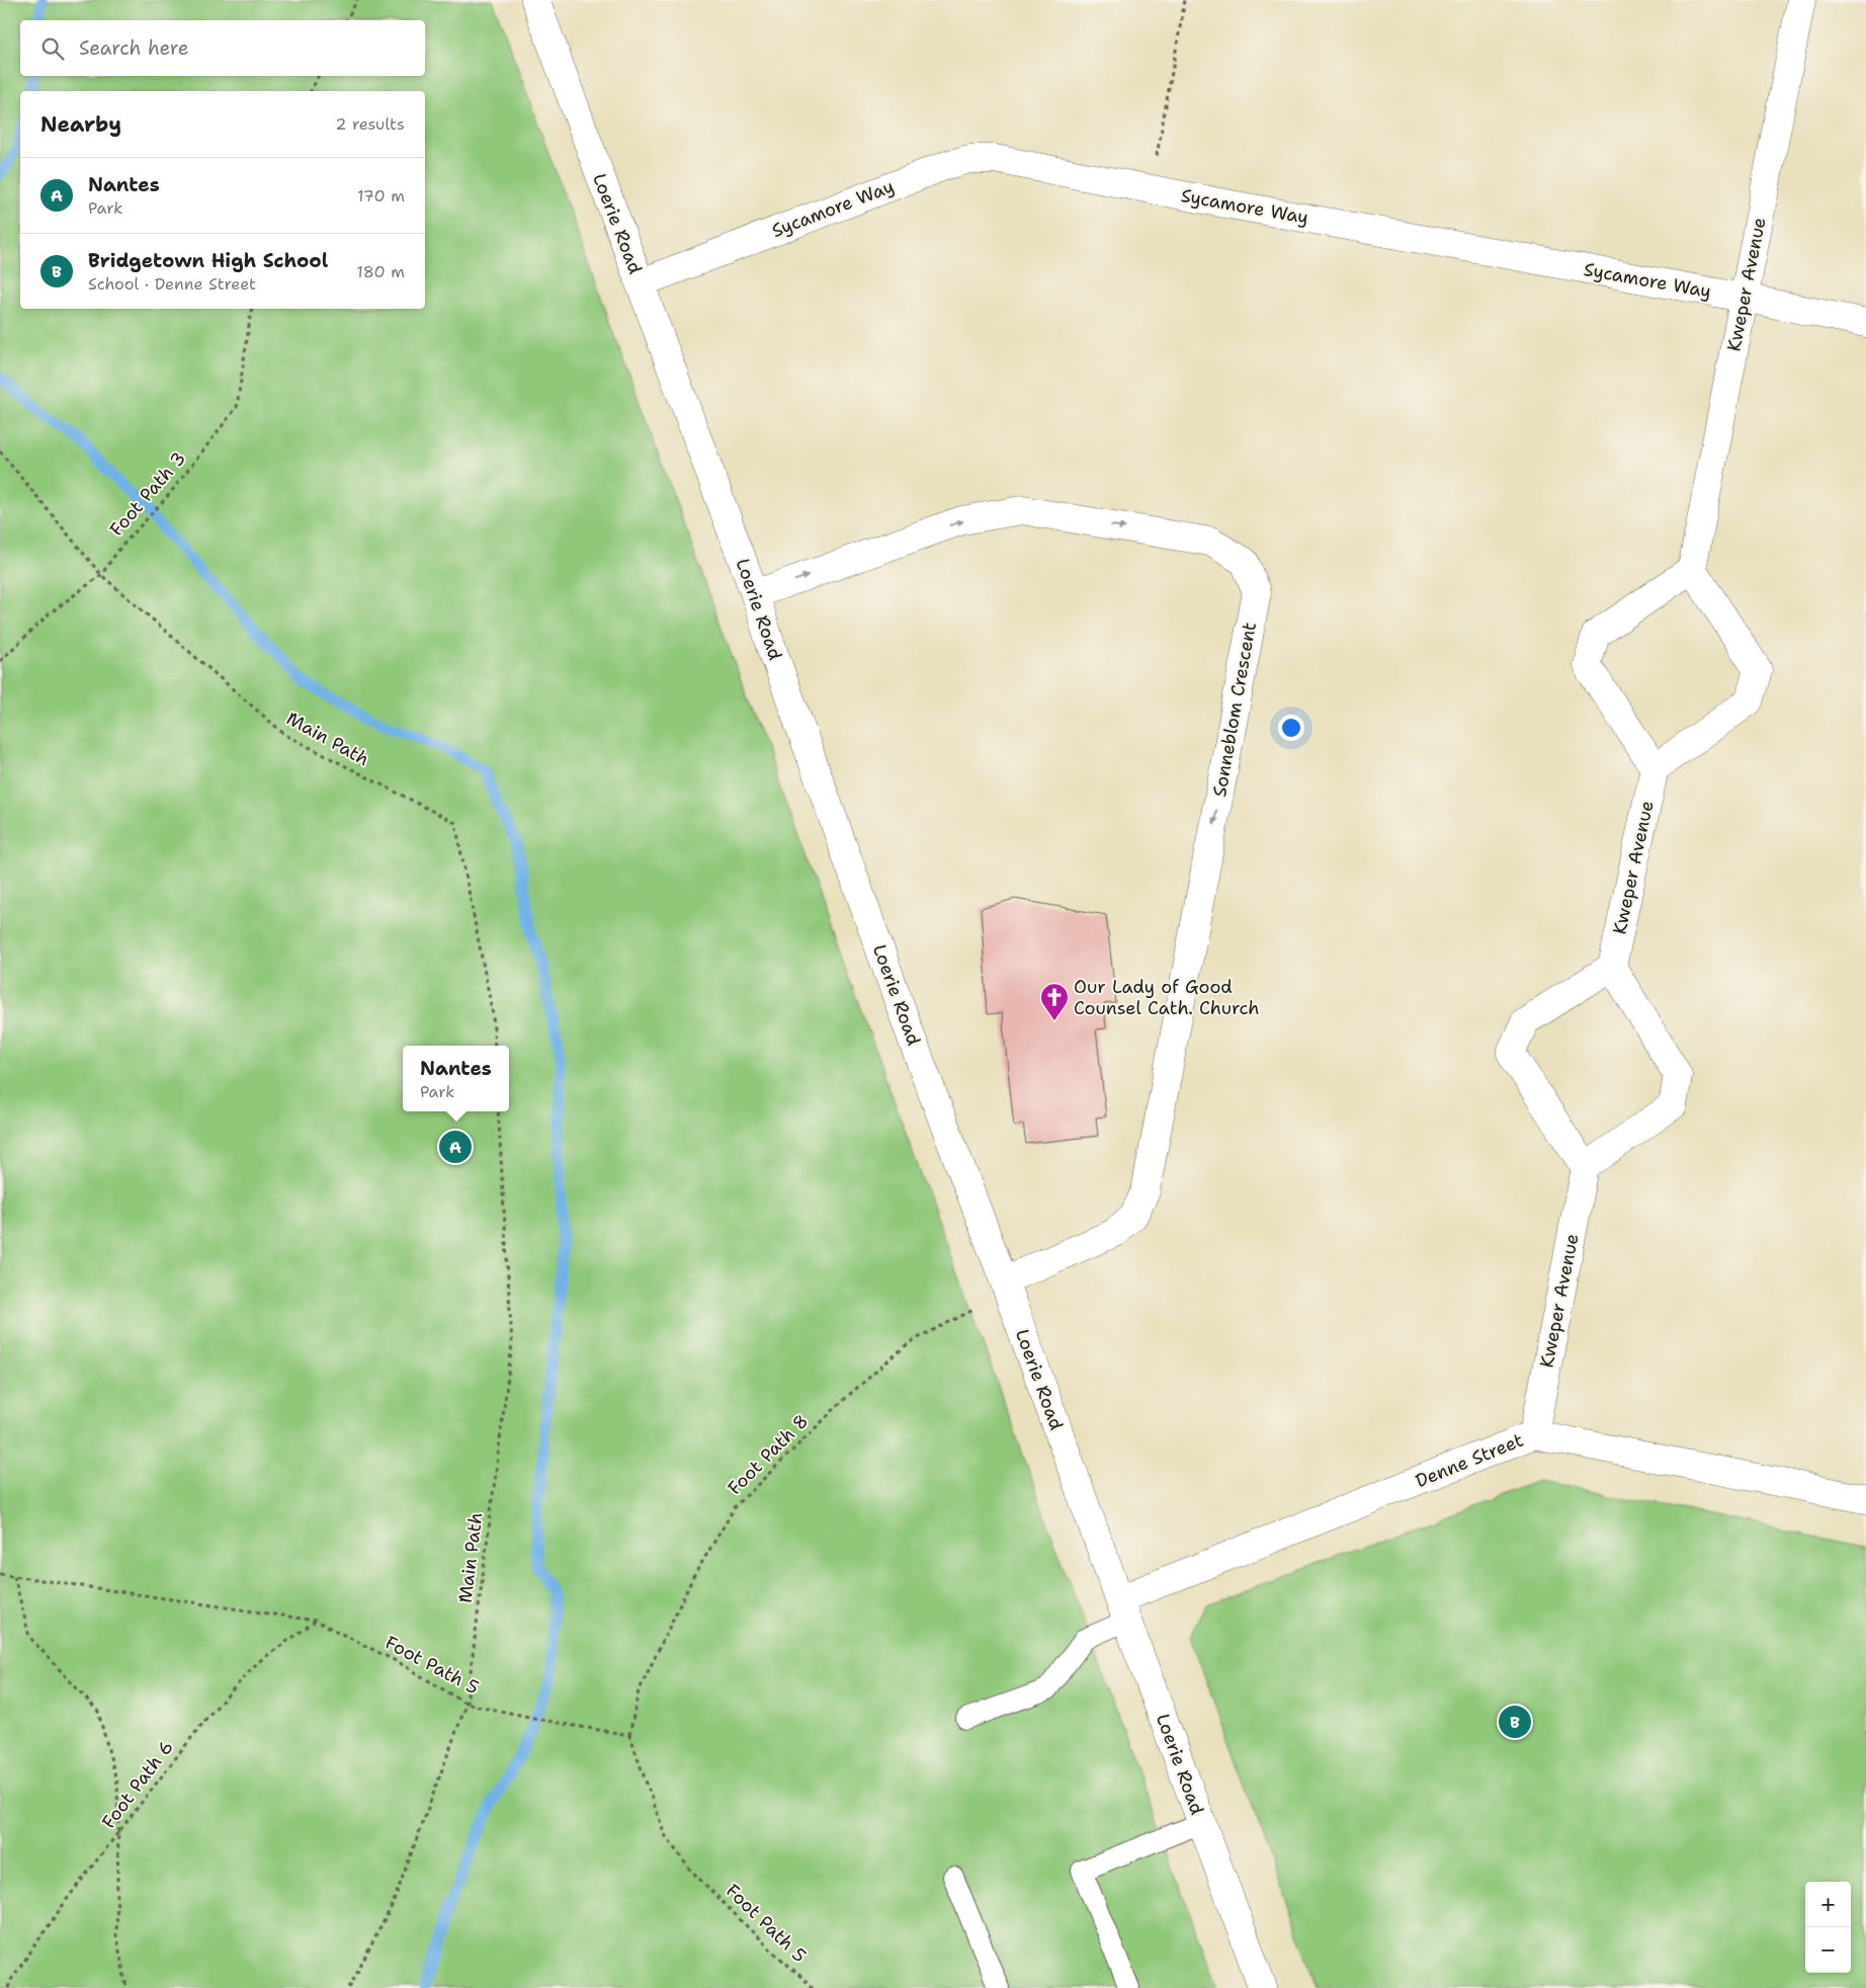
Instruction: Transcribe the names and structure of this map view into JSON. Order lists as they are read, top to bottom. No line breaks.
{"streets":{"street":["Sycamore Way","Loerie Road","Kweper Avenue","Sonneblom Crescent","Denne Street"],"path":["Foot Path 3","Main Path","Foot Path 8","Foot Path 5","Foot Path 6"]},"crossings":[["Sycamore Way","Loerie Road"],["Sycamore Way","Kweper Avenue"],["Loerie Road","Sonneblom Crescent"],["Loerie Road","Denne Street"],["Kweper Avenue","Denne Street"],["Foot Path 3","Main Path"],["Main Path","Foot Path 5"],["Foot Path 8","Foot Path 5"],["Foot Path 5","Foot Path 6"]],"places":{"church":["Our Lady of Good Counsel Cath. Church"]},"page":{"search":"Search here","heading":["Nearby","2 results"],"list":[{"mark":"A","name":"Nantes","note":"Park","value":"170 m"},{"mark":"B","name":"Bridgetown High School","note":"School · Denne Street","value":"180 m"}],"popup":["Nantes","Park"],"pins":["A","B"],"map_buttons":["+","−"]}}
